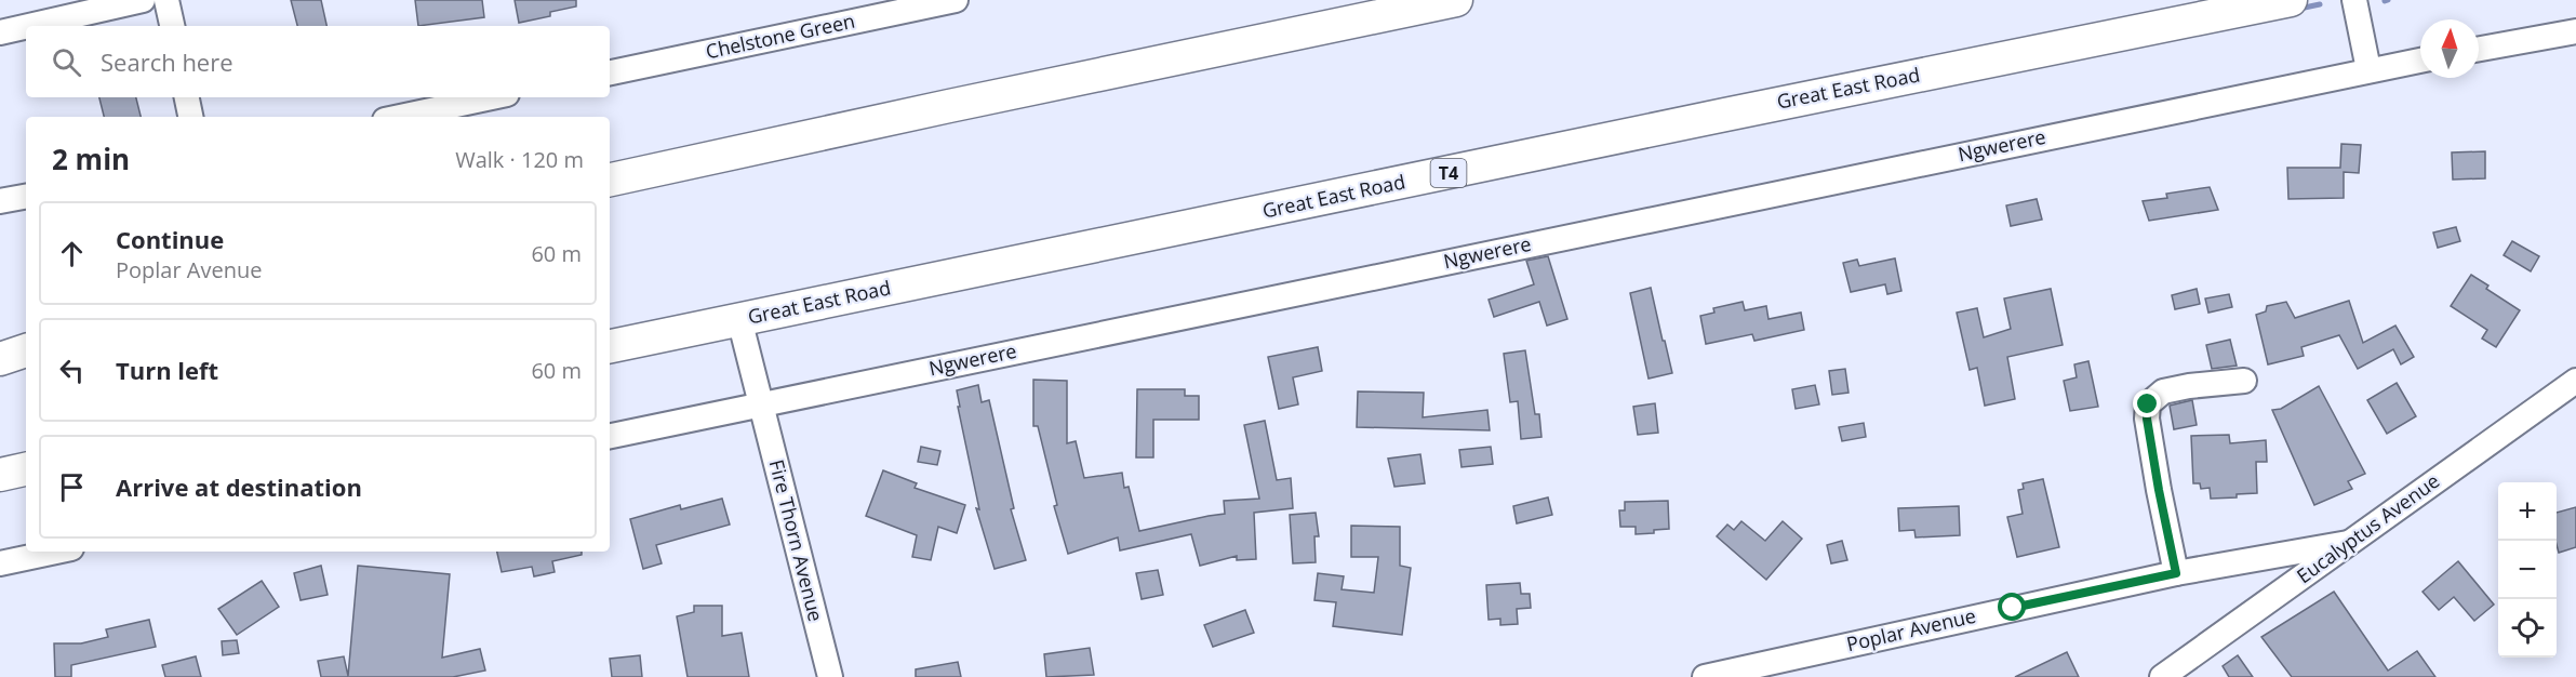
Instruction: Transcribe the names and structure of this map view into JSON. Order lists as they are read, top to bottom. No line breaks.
{"streets":{"main road":["Great East Road","T4"],"street":["Chelstone Green","Ngwerere","Eucalyptus Avenue","Fire Thorn Avenue","Poplar Avenue"]},"crossings":[["Great East Road","Fire Thorn Avenue"],["Ngwerere","Fire Thorn Avenue"],["Eucalyptus Avenue","Poplar Avenue"]],"north":"top","page":{"search":"Search here","heading":["2 min","Walk · 120 m"],"list":[["Continue","Poplar Avenue","60 m"],["Turn left","60 m"],"Arrive at destination"],"map_buttons":["+","−"]}}
